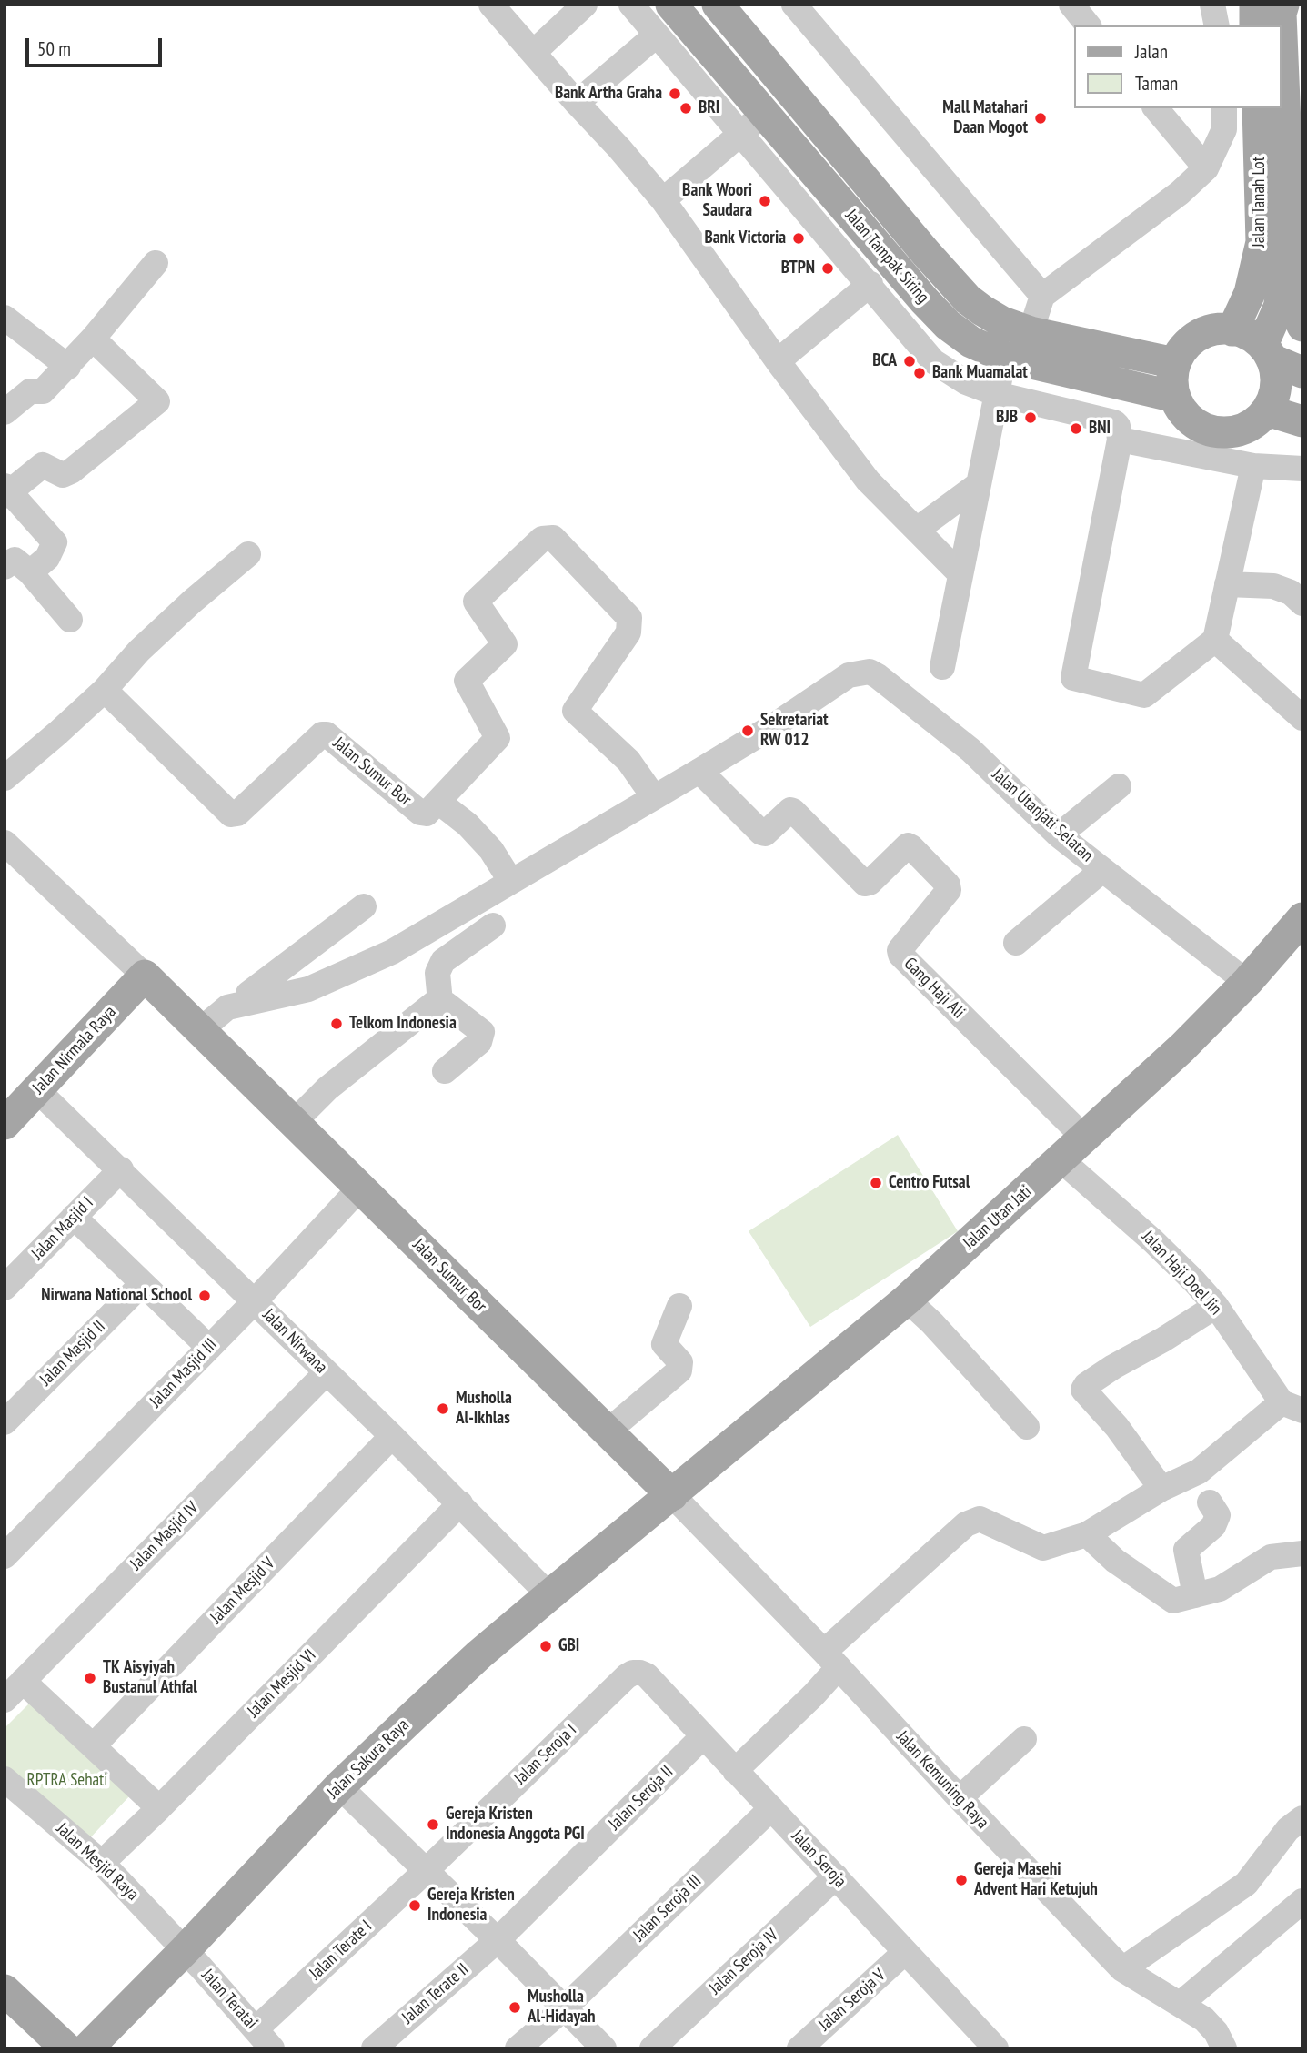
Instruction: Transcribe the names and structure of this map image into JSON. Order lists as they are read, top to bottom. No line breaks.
{"streets":{"main road":["Jalan Tanah Lot","Jalan Tampak Siring","Jalan Sumur Bor","Jalan Nirmala Raya","Jalan Utan Jati","Jalan Sakura Raya"],"street":["Jalan Utanjati Selatan","Gang Haji Ali","Jalan Masjid I","Jalan Haji Doel Jin","Jalan Nirwana","Jalan Masjid II","Jalan Masjid III","Jalan Masjid IV","Jalan Mesjid V","Jalan Mesjid VI","Jalan Seroja I","Jalan Kemuning Raya","Jalan Seroja II","Jalan Seroja","Jalan Mesjid Raya","Jalan Seroja III","Jalan Terate I","Jalan Seroja IV","Jalan Terate II","Jalan Teratai","Jalan Seroja V"]},"crossings":[["Jalan Tanah Lot","Jalan Tampak Siring"],["Jalan Sumur Bor","Jalan Nirmala Raya"],["Jalan Sumur Bor","Jalan Utan Jati"],["Jalan Sumur Bor","Jalan Masjid III"],["Jalan Sumur Bor","Jalan Sakura Raya"],["Jalan Sumur Bor","Jalan Kemuning Raya"],["Jalan Utanjati Selatan","Gang Haji Ali"],["Jalan Utanjati Selatan","Jalan Utan Jati"],["Gang Haji Ali","Jalan Utan Jati"],["Jalan Nirmala Raya","Jalan Nirwana"],["Jalan Utan Jati","Jalan Haji Doel Jin"],["Jalan Utan Jati","Jalan Sakura Raya"],["Jalan Utan Jati","Jalan Kemuning Raya"],["Jalan Masjid I","Jalan Nirwana"],["Jalan Nirwana","Jalan Masjid III"],["Jalan Nirwana","Jalan Masjid IV"],["Jalan Nirwana","Jalan Mesjid V"],["Jalan Nirwana","Jalan Mesjid VI"],["Jalan Nirwana","Jalan Sakura Raya"],["Jalan Mesjid VI","Jalan Mesjid Raya"],["Jalan Seroja I","Jalan Seroja"],["Jalan Seroja I","Jalan Terate I"],["Jalan Sakura Raya","Jalan Kemuning Raya"],["Jalan Sakura Raya","Jalan Mesjid Raya"],["Jalan Sakura Raya","Jalan Teratai"],["Jalan Seroja II","Jalan Seroja"],["Jalan Seroja II","Jalan Terate II"],["Jalan Seroja","Jalan Seroja III"],["Jalan Seroja","Jalan Seroja IV"],["Jalan Seroja","Jalan Seroja V"],["Jalan Mesjid Raya","Jalan Teratai"],["Jalan Terate I","Jalan Teratai"]],"parks":["RPTRA Sehati"],"places":["Bank Artha Graha","BRI","Mall Matahari Daan Mogot","Bank Woori Saudara","Bank Victoria","BTPN","BCA","Bank Muamalat","BJB","BNI","Sekretariat RW 012","Telkom Indonesia","Centro Futsal","Nirwana National School","Musholla Al-Ikhlas","GBI","TK Aisyiyah Bustanul Athfal","Gereja Kristen Indonesia Anggota PGI","Gereja Masehi Advent Hari Ketujuh","Gereja Kristen Indonesia","Musholla Al-Hidayah"],"legend":["Jalan","Taman"],"scale_bar":"50 m"}
